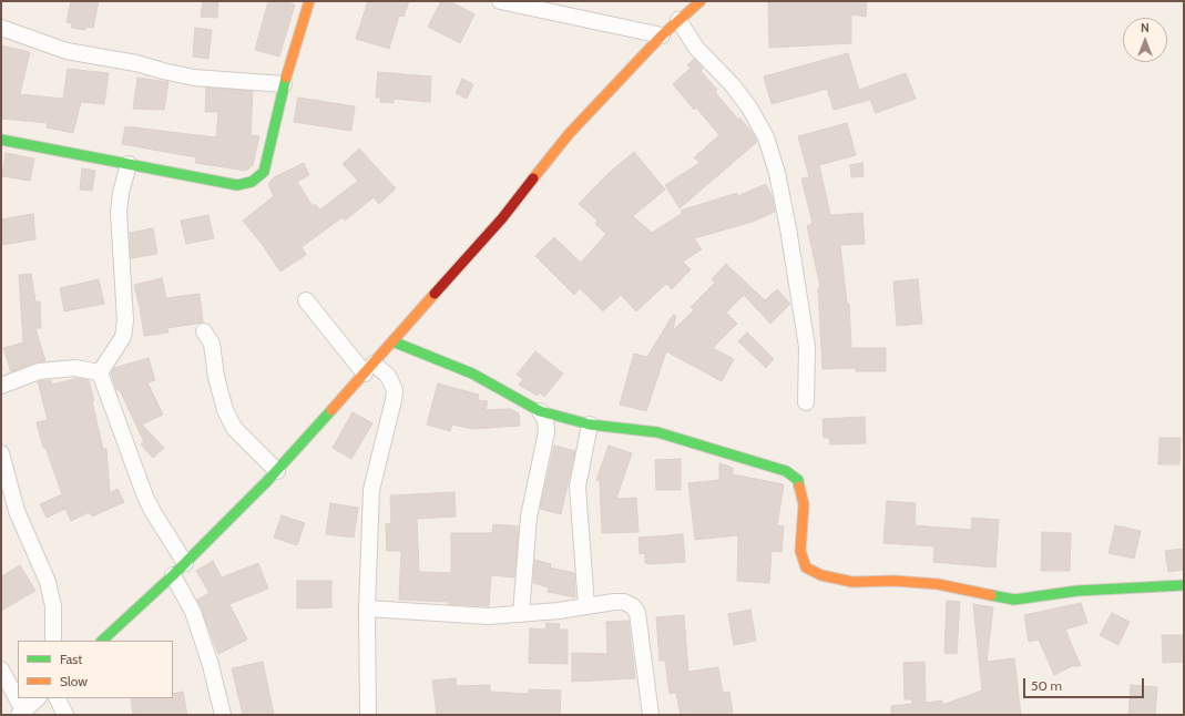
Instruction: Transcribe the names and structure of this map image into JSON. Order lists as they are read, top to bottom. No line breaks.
{"legend":["Fast","Slow"],"scale_bar":"50 m","north":"top"}
